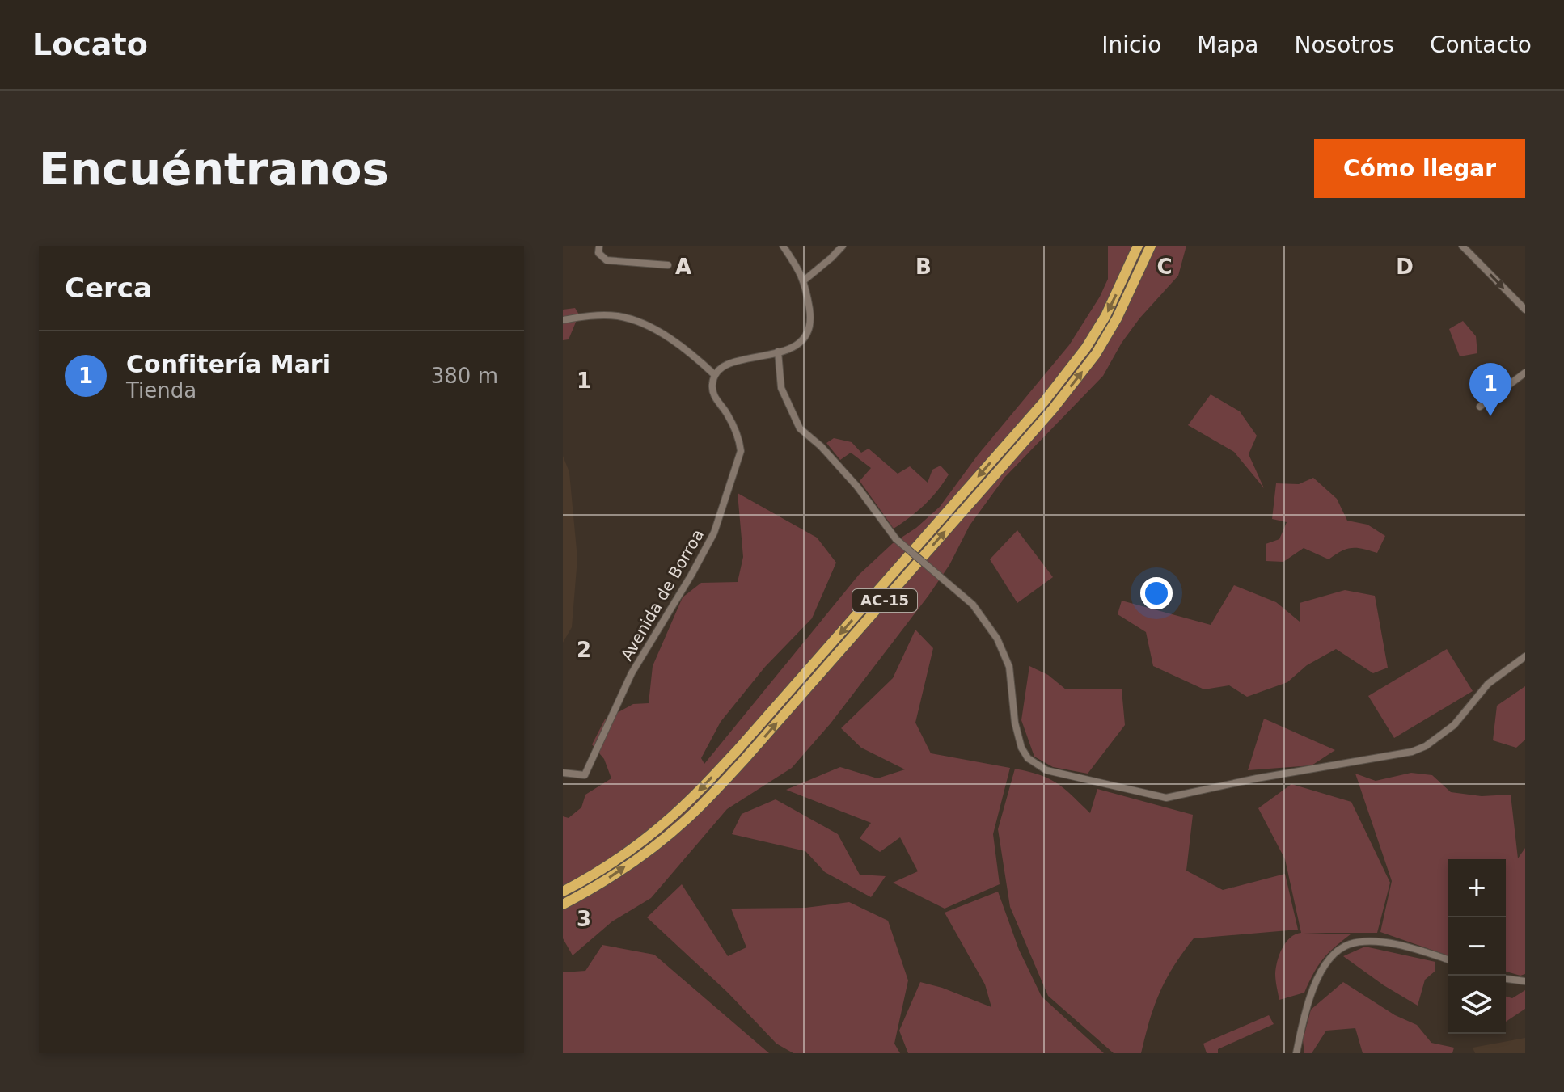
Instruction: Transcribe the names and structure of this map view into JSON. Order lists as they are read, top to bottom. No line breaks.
{"streets":{"highway":["AC-15"],"street":["Avenida de Borroa"]},"page":{"header":"Locato","nav":["Inicio","Mapa","Nosotros","Contacto"],"buttons":"Cómo llegar","title":"Encuéntranos","heading":"Cerca","list":[{"mark":"1","name":"Confitería Mari","note":"Tienda","value":"380 m"}],"pins":"1","map_buttons":["+","−"]},"grid":{"columns":["A","B","C","D"],"rows":["1","2","3"]}}
